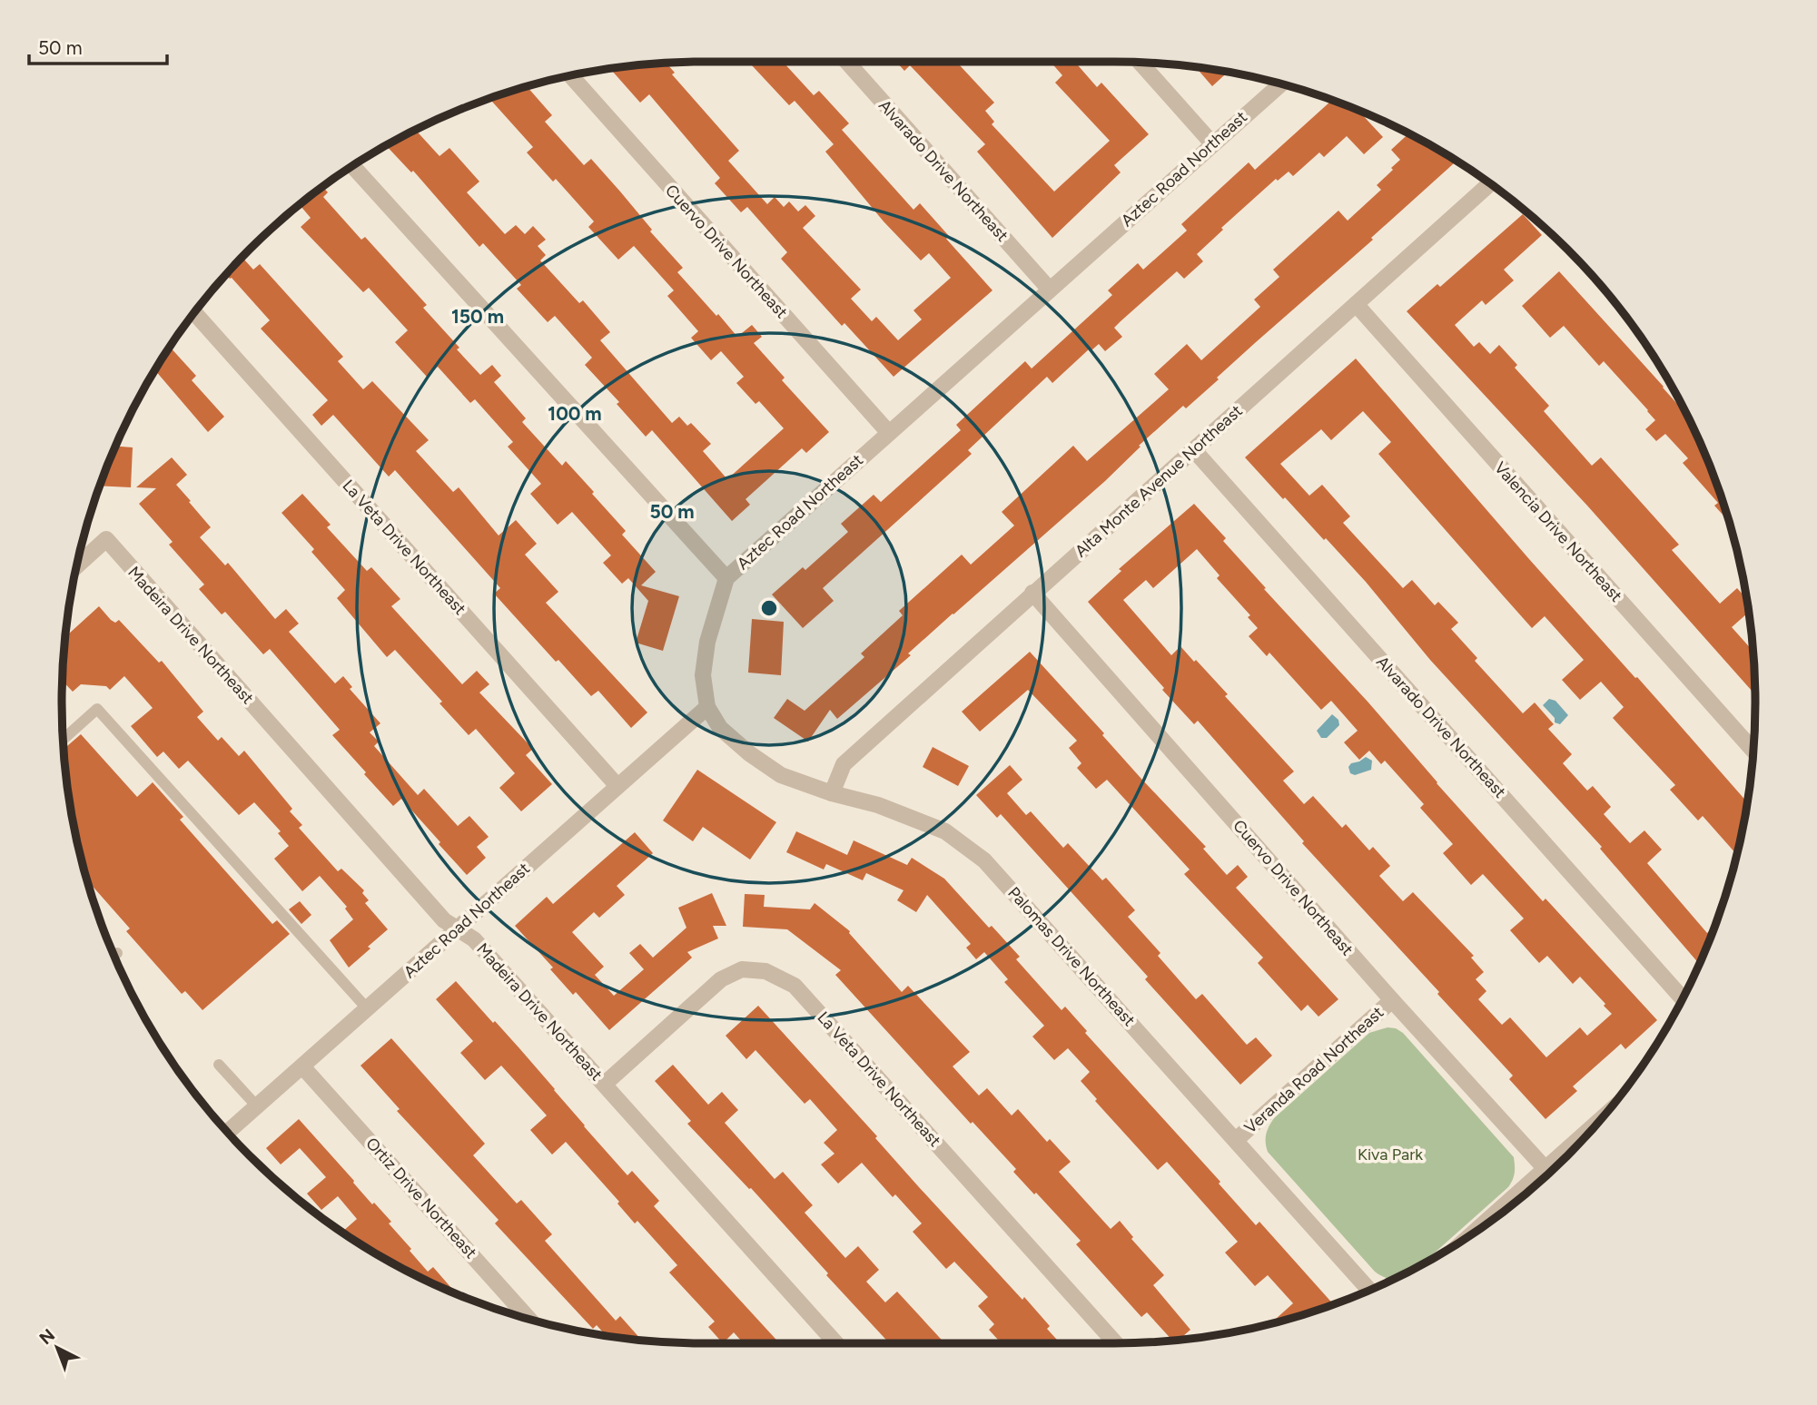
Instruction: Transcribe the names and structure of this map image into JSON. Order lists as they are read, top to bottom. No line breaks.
{"streets":{"street":["Aztec Road Northeast","Alvarado Drive Northeast","Cuervo Drive Northeast","Alta Monte Avenue Northeast","Valencia Drive Northeast","La Veta Drive Northeast","Madeira Drive Northeast","Palomas Drive Northeast","Veranda Road Northeast","Ortiz Drive Northeast"]},"crossings":[["Aztec Road Northeast","Alvarado Drive Northeast"],["Aztec Road Northeast","Cuervo Drive Northeast"],["Aztec Road Northeast","La Veta Drive Northeast"],["Aztec Road Northeast","Madeira Drive Northeast"],["Aztec Road Northeast","Palomas Drive Northeast"],["Aztec Road Northeast","Ortiz Drive Northeast"],["Alvarado Drive Northeast","Alta Monte Avenue Northeast"],["Cuervo Drive Northeast","Alta Monte Avenue Northeast"],["Cuervo Drive Northeast","Veranda Road Northeast"],["Alta Monte Avenue Northeast","Valencia Drive Northeast"],["Alta Monte Avenue Northeast","Palomas Drive Northeast"],["La Veta Drive Northeast","Madeira Drive Northeast"],["Palomas Drive Northeast","Veranda Road Northeast"]],"parks":["Kiva Park"],"scale_bar":"50 m","north":"top left","rings":["150 m","100 m","50 m"]}
